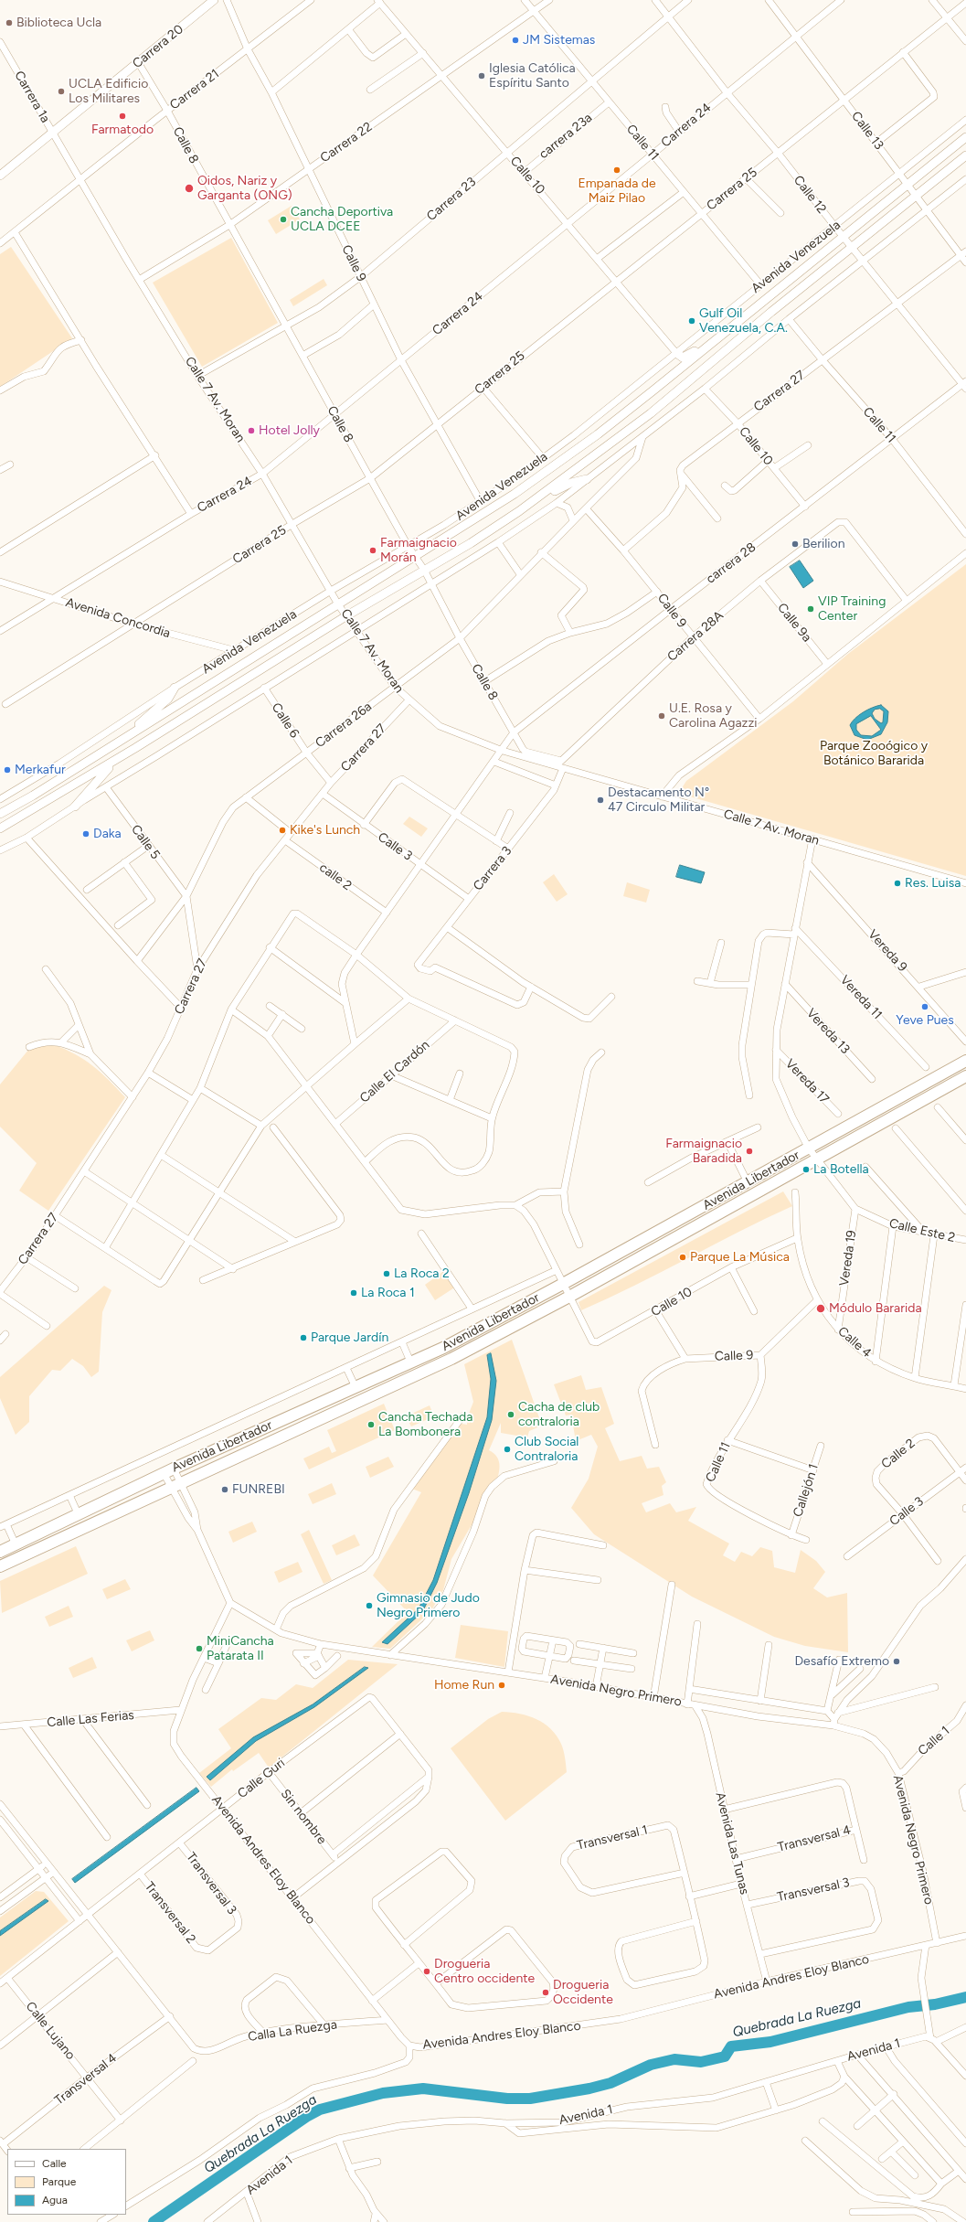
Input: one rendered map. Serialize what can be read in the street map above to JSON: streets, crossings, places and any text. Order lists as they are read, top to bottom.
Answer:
{
  "streets": {
    "main road": ["Avenida Libertador"],
    "street": [
      "Carrera 20",
      "Carrera 21",
      "Carrera 1a",
      "Carrera 24",
      "Calle 13",
      "carrera 23a",
      "Carrera 22",
      "Calle 11",
      "Calle 8",
      "Calle 10",
      "Carrera 25",
      "Calle 12",
      "Carrera 23",
      "Avenida Venezuela",
      "Calle 9",
      "Carrera 27",
      "Calle 7 Av. Moran",
      "carrera 28",
      "Avenida Concordia",
      "Calle 9a",
      "Carrera 28A",
      "Calle 6",
      "Carrera 26a",
      "Calle 5",
      "Calle 3",
      "Carrera 3",
      "calle 2",
      "Vereda 9",
      "Vereda 11",
      "Vereda 13",
      "Calle El Cardón",
      "Vereda 17",
      "Calle Este 2",
      "Vereda 19",
      "Calle 4",
      "Calle 2",
      "Callejón 1",
      "Avenida Negro Primero",
      "Calle Las Ferias",
      "Calle 1",
      "Calle Guri",
      "Sin nombre",
      "Transversal 1",
      "Transversal 4",
      "Avenida Las Tunas",
      "Avenida Andres Eloy Blanco",
      "Transversal 3",
      "Transversal 2",
      "Calle Lujano",
      "Calla La Ruezga",
      "Avenida 1"
    ]
  },
  "crossings": [
    ["Carrera 20", "Carrera 1a"],
    ["Carrera 20", "Calle 8"],
    ["Carrera 20", "Calle 7 Av. Moran"],
    ["Carrera 21", "Calle 8"],
    ["Carrera 21", "Calle 9"],
    ["Carrera 21", "Calle 7 Av. Moran"],
    ["Carrera 1a", "Calle 7 Av. Moran"],
    ["Carrera 24", "Calle 13"],
    ["Carrera 24", "Calle 11"],
    ["Carrera 24", "Calle 8"],
    ["Carrera 24", "Calle 10"],
    ["Carrera 24", "Calle 12"],
    ["Carrera 24", "Calle 9"],
    ["Carrera 24", "Calle 7 Av. Moran"],
    ["Carrera 24", "Avenida Concordia"],
    ["Calle 13", "Carrera 25"],
    ["Calle 13", "Avenida Venezuela"],
    ["Calle 13", "Carrera 27"],
    ["carrera 23a", "Calle 11"],
    ["carrera 23a", "Calle 10"],
    ["Carrera 22", "Calle 11"],
    ["Carrera 22", "Calle 8"],
    ["Carrera 22", "Calle 10"],
    ["Carrera 22", "Calle 9"],
    ["Carrera 22", "Calle 7 Av. Moran"],
    ["Calle 11", "Carrera 25"],
    ["Calle 11", "Carrera 23"],
    ["Calle 11", "Avenida Venezuela"],
    ["Calle 11", "Calle 9"],
    ["Calle 11", "Carrera 27"],
    ["Calle 11", "carrera 28"],
    ["Calle 11", "Callejón 1"],
    ["Calle 8", "Carrera 25"],
    ["Calle 8", "Carrera 23"],
    ["Calle 8", "Avenida Venezuela"],
    ["Calle 8", "Calle 7 Av. Moran"],
    ["Calle 8", "carrera 28"],
    ["Calle 8", "Carrera 28A"],
    ["Calle 8", "Carrera 26a"],
    ["Calle 8", "Carrera 3"],
    ["Calle 10", "Carrera 25"],
    ["Calle 10", "Carrera 23"],
    ["Calle 10", "Avenida Venezuela"],
    ["Calle 10", "Carrera 27"],
    ["Calle 10", "carrera 28"],
    ["Calle 10", "Avenida Libertador"],
    ["Calle 10", "Calle 4"],
    ["Carrera 25", "Calle 12"],
    ["Carrera 25", "Calle 9"],
    ["Carrera 25", "Calle 7 Av. Moran"],
    ["Carrera 25", "Avenida Concordia"],
    ["Calle 12", "Carrera 23"],
    ["Calle 12", "Avenida Venezuela"],
    ["Calle 12", "Carrera 27"],
    ["Calle 12", "carrera 28"],
    ["Carrera 23", "Calle 9"],
    ["Carrera 23", "Calle 7 Av. Moran"],
    ["Avenida Venezuela", "Calle 9"],
    ["Avenida Venezuela", "Calle 7 Av. Moran"],
    ["Avenida Venezuela", "Avenida Concordia"],
    ["Calle 9", "carrera 28"],
    ["Calle 9", "Carrera 28A"],
    ["Calle 9", "Carrera 26a"],
    ["Calle 9", "Calle 4"],
    ["Carrera 27", "Calle 7 Av. Moran"],
    ["Carrera 27", "Calle 6"],
    ["Carrera 27", "Calle 3"],
    ["Carrera 27", "calle 2"],
    ["Calle 7 Av. Moran", "carrera 28"],
    ["Calle 7 Av. Moran", "Carrera 28A"],
    ["Calle 7 Av. Moran", "Carrera 26a"],
    ["Calle 7 Av. Moran", "Carrera 3"],
    ["Calle 7 Av. Moran", "Calle Este 2"],
    ["carrera 28", "Calle 3"],
    ["carrera 28", "calle 2"],
    ["Calle 9a", "Carrera 28A"],
    ["Carrera 28A", "Carrera 3"],
    ["Calle 6", "Carrera 26a"],
    ["Carrera 26a", "Calle 5"],
    ["Calle 3", "Carrera 3"],
    ["Calle 3", "Calle 2"],
    ["Vereda 9", "Calle Este 2"],
    ["Vereda 11", "Calle Este 2"],
    ["Vereda 13", "Calle Este 2"],
    ["Vereda 17", "Calle Este 2"],
    ["Avenida Libertador", "Calle Este 2"],
    ["Calle Este 2", "Vereda 19"],
    ["Vereda 19", "Calle 4"],
    ["Avenida Negro Primero", "Calle 1"],
    ["Avenida Negro Primero", "Avenida Las Tunas"],
    ["Avenida Negro Primero", "Avenida Andres Eloy Blanco"],
    ["Calle Las Ferias", "Avenida Andres Eloy Blanco"],
    ["Calle Guri", "Sin nombre"],
    ["Calle Guri", "Avenida Andres Eloy Blanco"],
    ["Calle Guri", "Transversal 3"],
    ["Calle Guri", "Transversal 2"],
    ["Calle Guri", "Calle Lujano"],
    ["Transversal 4", "Avenida Las Tunas"],
    ["Transversal 4", "Calle Lujano"],
    ["Transversal 4", "Calla La Ruezga"],
    ["Avenida Las Tunas", "Avenida Andres Eloy Blanco"],
    ["Avenida Las Tunas", "Transversal 3"],
    ["Avenida Andres Eloy Blanco", "Calla La Ruezga"],
    ["Transversal 3", "Transversal 2"]
  ],
  "water": ["Quebrada La Ruezga"],
  "parks": ["Parque Zooógico y Botánico Bararida"],
  "places": [
    "Biblioteca Ucla",
    "JM Sistemas",
    "Iglesia Católica Espíritu Santo",
    "UCLA Edificio Los Militares",
    "Farmatodo",
    "Empanada de Maiz Pilao",
    "Oidos, Nariz y Garganta (ONG)",
    "Cancha Deportiva UCLA DCEE",
    "Gulf Oil Venezuela, C.A.",
    "Hotel Jolly",
    "Berilion",
    "Farmaignacio Morán",
    "VIP Training Center",
    "U.E. Rosa y Carolina Agazzi",
    "Merkafur",
    "Destacamento N° 47 Circulo Militar",
    "Kike's Lunch",
    "Daka",
    "Res. Luisa",
    "Yeve Pues",
    "Farmaignacio Baradida",
    "La Botella",
    "Parque La Música",
    "La Roca 2",
    "La Roca 1",
    "Módulo Bararida",
    "Parque Jardín",
    "Cacha de club contraloria",
    "Cancha Techada La Bombonera",
    "Club Social Contraloria",
    "FUNREBI",
    "Gimnasio de Judo Negro Primero",
    "MiniCancha Patarata II",
    "Desafío Extremo",
    "Home Run",
    "Drogueria Centro occidente",
    "Drogueria Occidente"
  ],
  "legend": ["Calle", "Parque", "Agua"]
}
